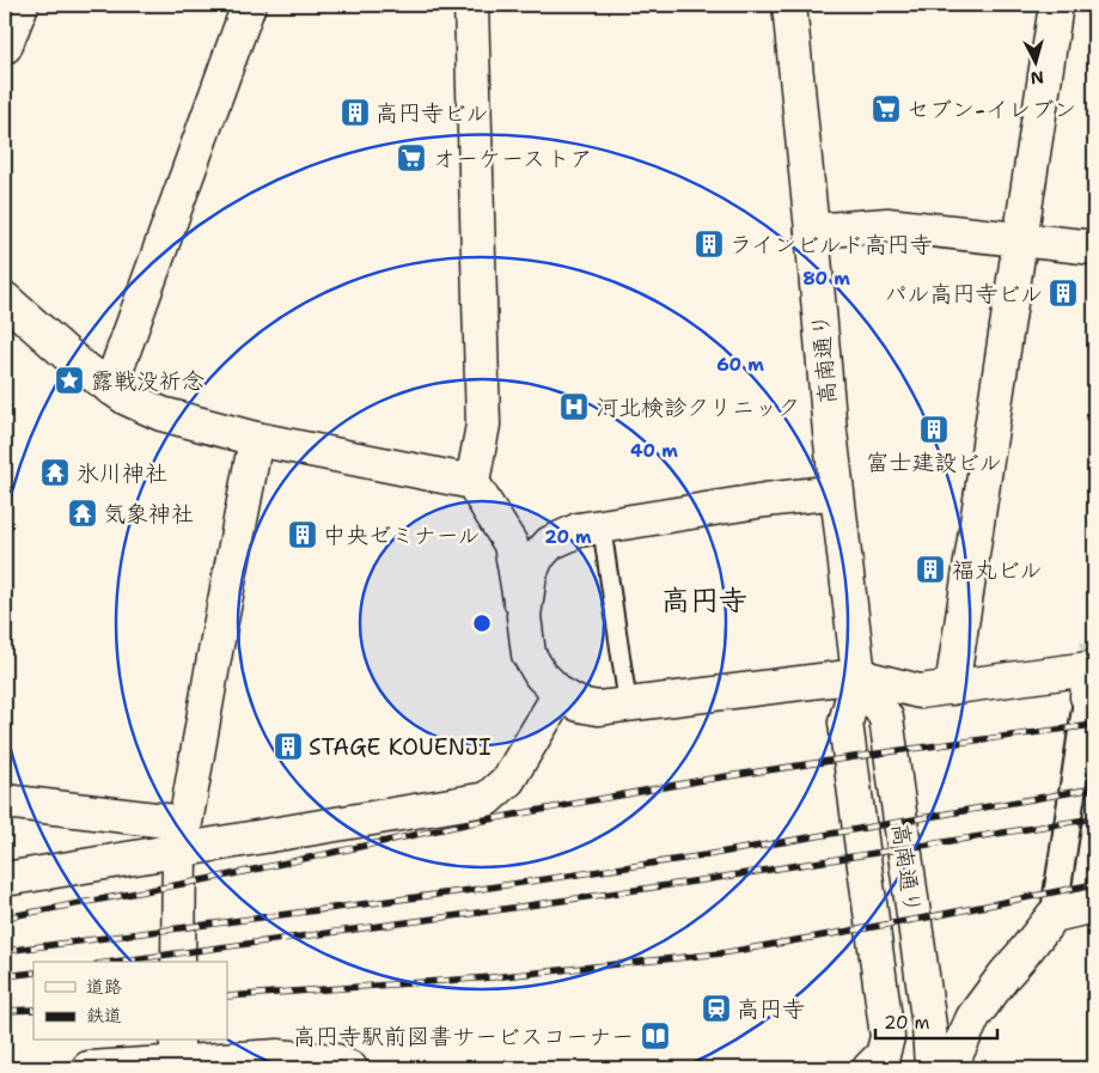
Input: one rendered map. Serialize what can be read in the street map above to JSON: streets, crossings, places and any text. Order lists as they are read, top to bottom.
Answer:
{
  "streets": {
    "street": ["高南通り"]
  },
  "districts": ["高円寺"],
  "places": {
    "supermarket": ["セブン-イレブン", "オーケーストア"],
    "building": [
      "高円寺ビル",
      "ラインビルド高円寺",
      "パル高円寺ビル",
      "富士建設ビル",
      "中央ゼミナール",
      "福丸ビル",
      "STAGE KOUENJI"
    ],
    "place": ["露戦没祈念"],
    "hospital": ["河北検診クリニック"],
    "temple": ["氷川神社", "気象神社"],
    "station": ["高円寺"],
    "library": ["高円寺駅前図書サービスコーナー"]
  },
  "legend": ["道路", "鉄道"],
  "scale_bar": "20 m",
  "north": "bottom",
  "rings": [
    "80 m",
    "60 m",
    "40 m",
    "20 m"
  ]
}
